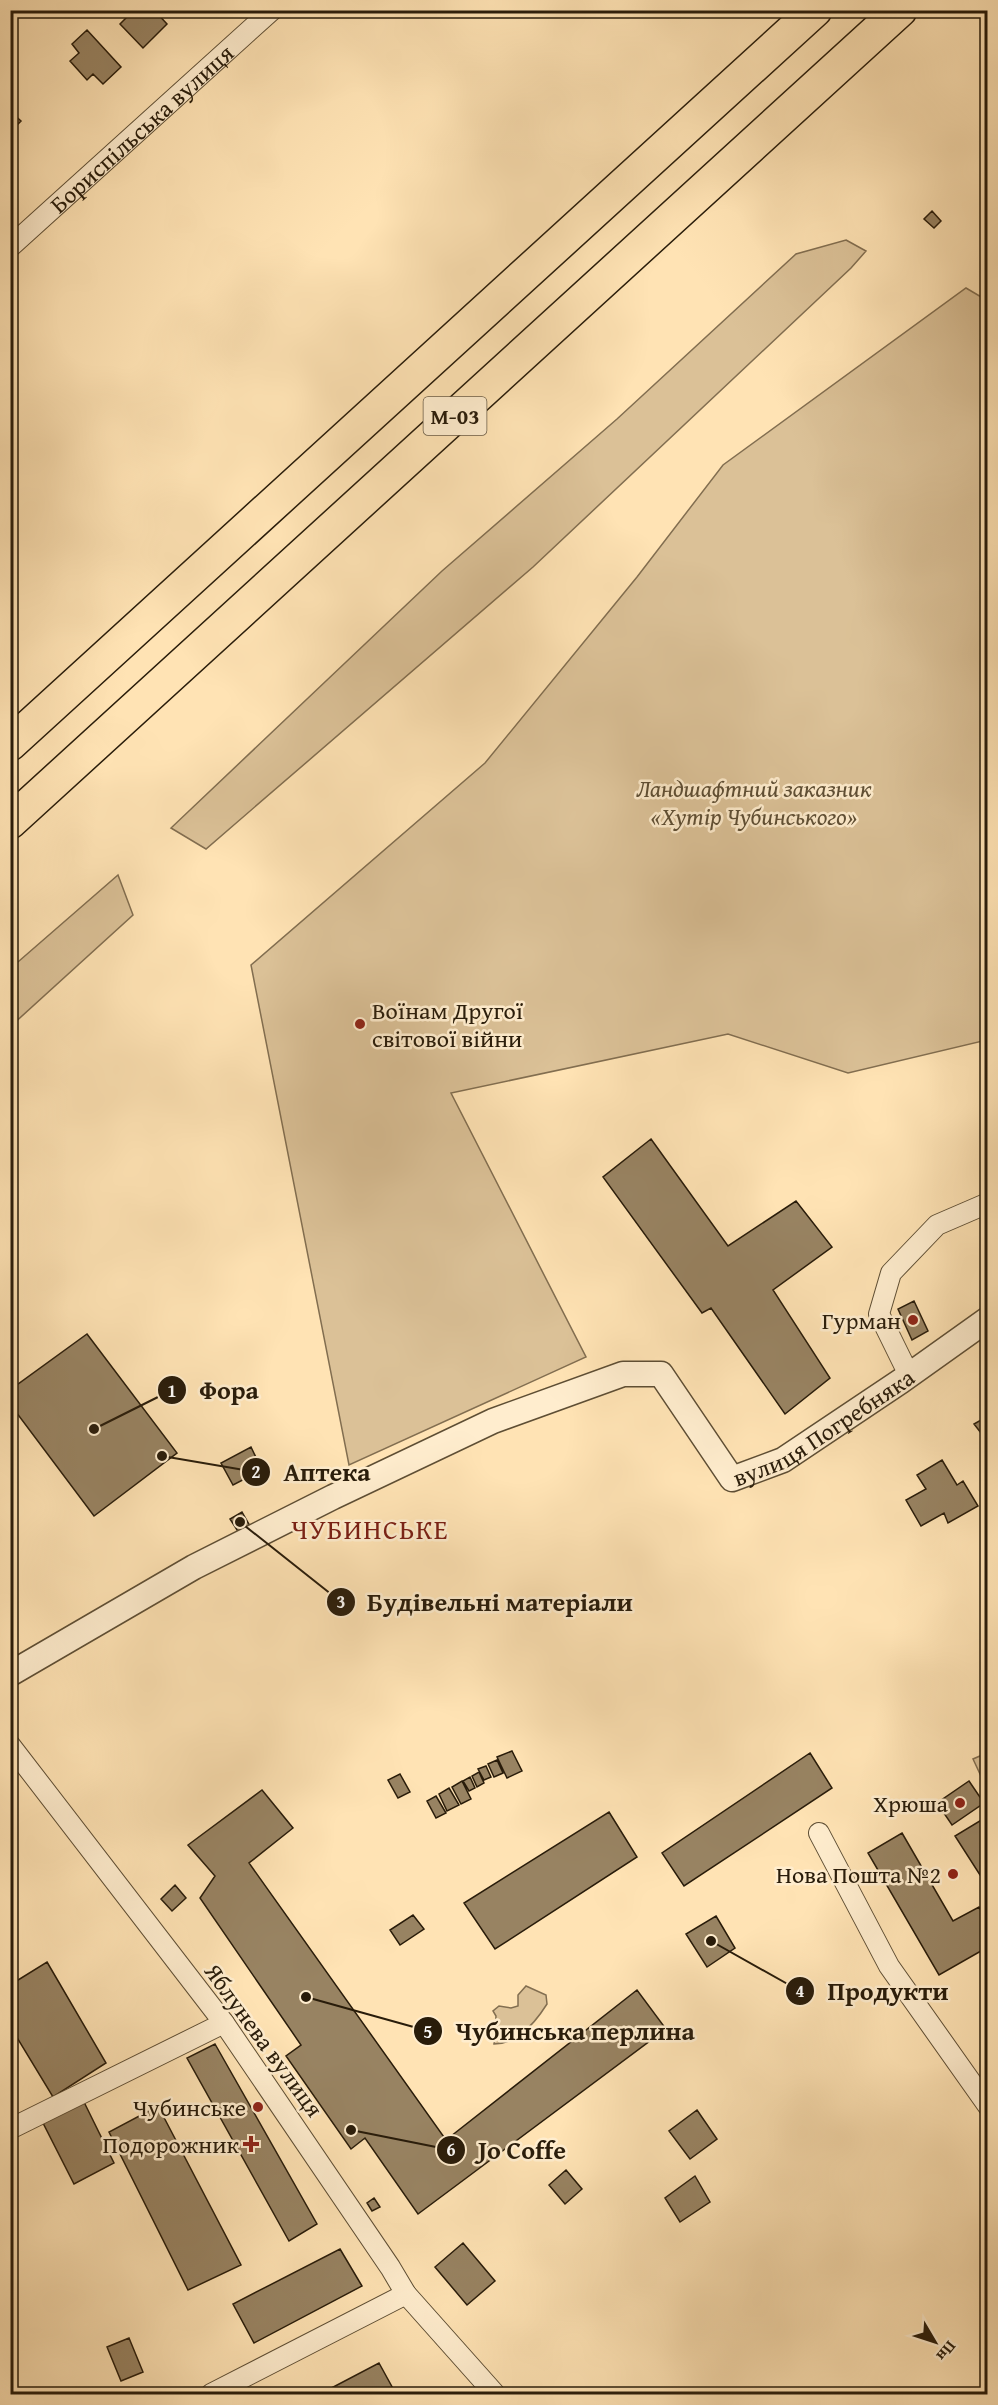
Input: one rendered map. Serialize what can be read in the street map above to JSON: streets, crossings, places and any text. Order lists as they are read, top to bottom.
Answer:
{
  "streets": {
    "highway": ["М-03"],
    "street": ["Бориспільська вулиця", "вулиця Погребняка", "Яблунева вулиця"]
  },
  "districts": ["ЧУБИНСЬКЕ"],
  "parks": ["Ландшафтний заказник «Хутір Чубинського»"],
  "places": {
    "other": [
      "Воїнам Другої світової війни",
      "Гурман",
      "Фора",
      "Аптека",
      "Будівельні матеріали",
      "Хрюша",
      "Нова Пошта №2",
      "Продукти",
      "Чубинська перлина",
      "Чубинське",
      "Jo Coffe"
    ],
    "health": ["Подорожник"]
  },
  "north": "bottom right"
}
